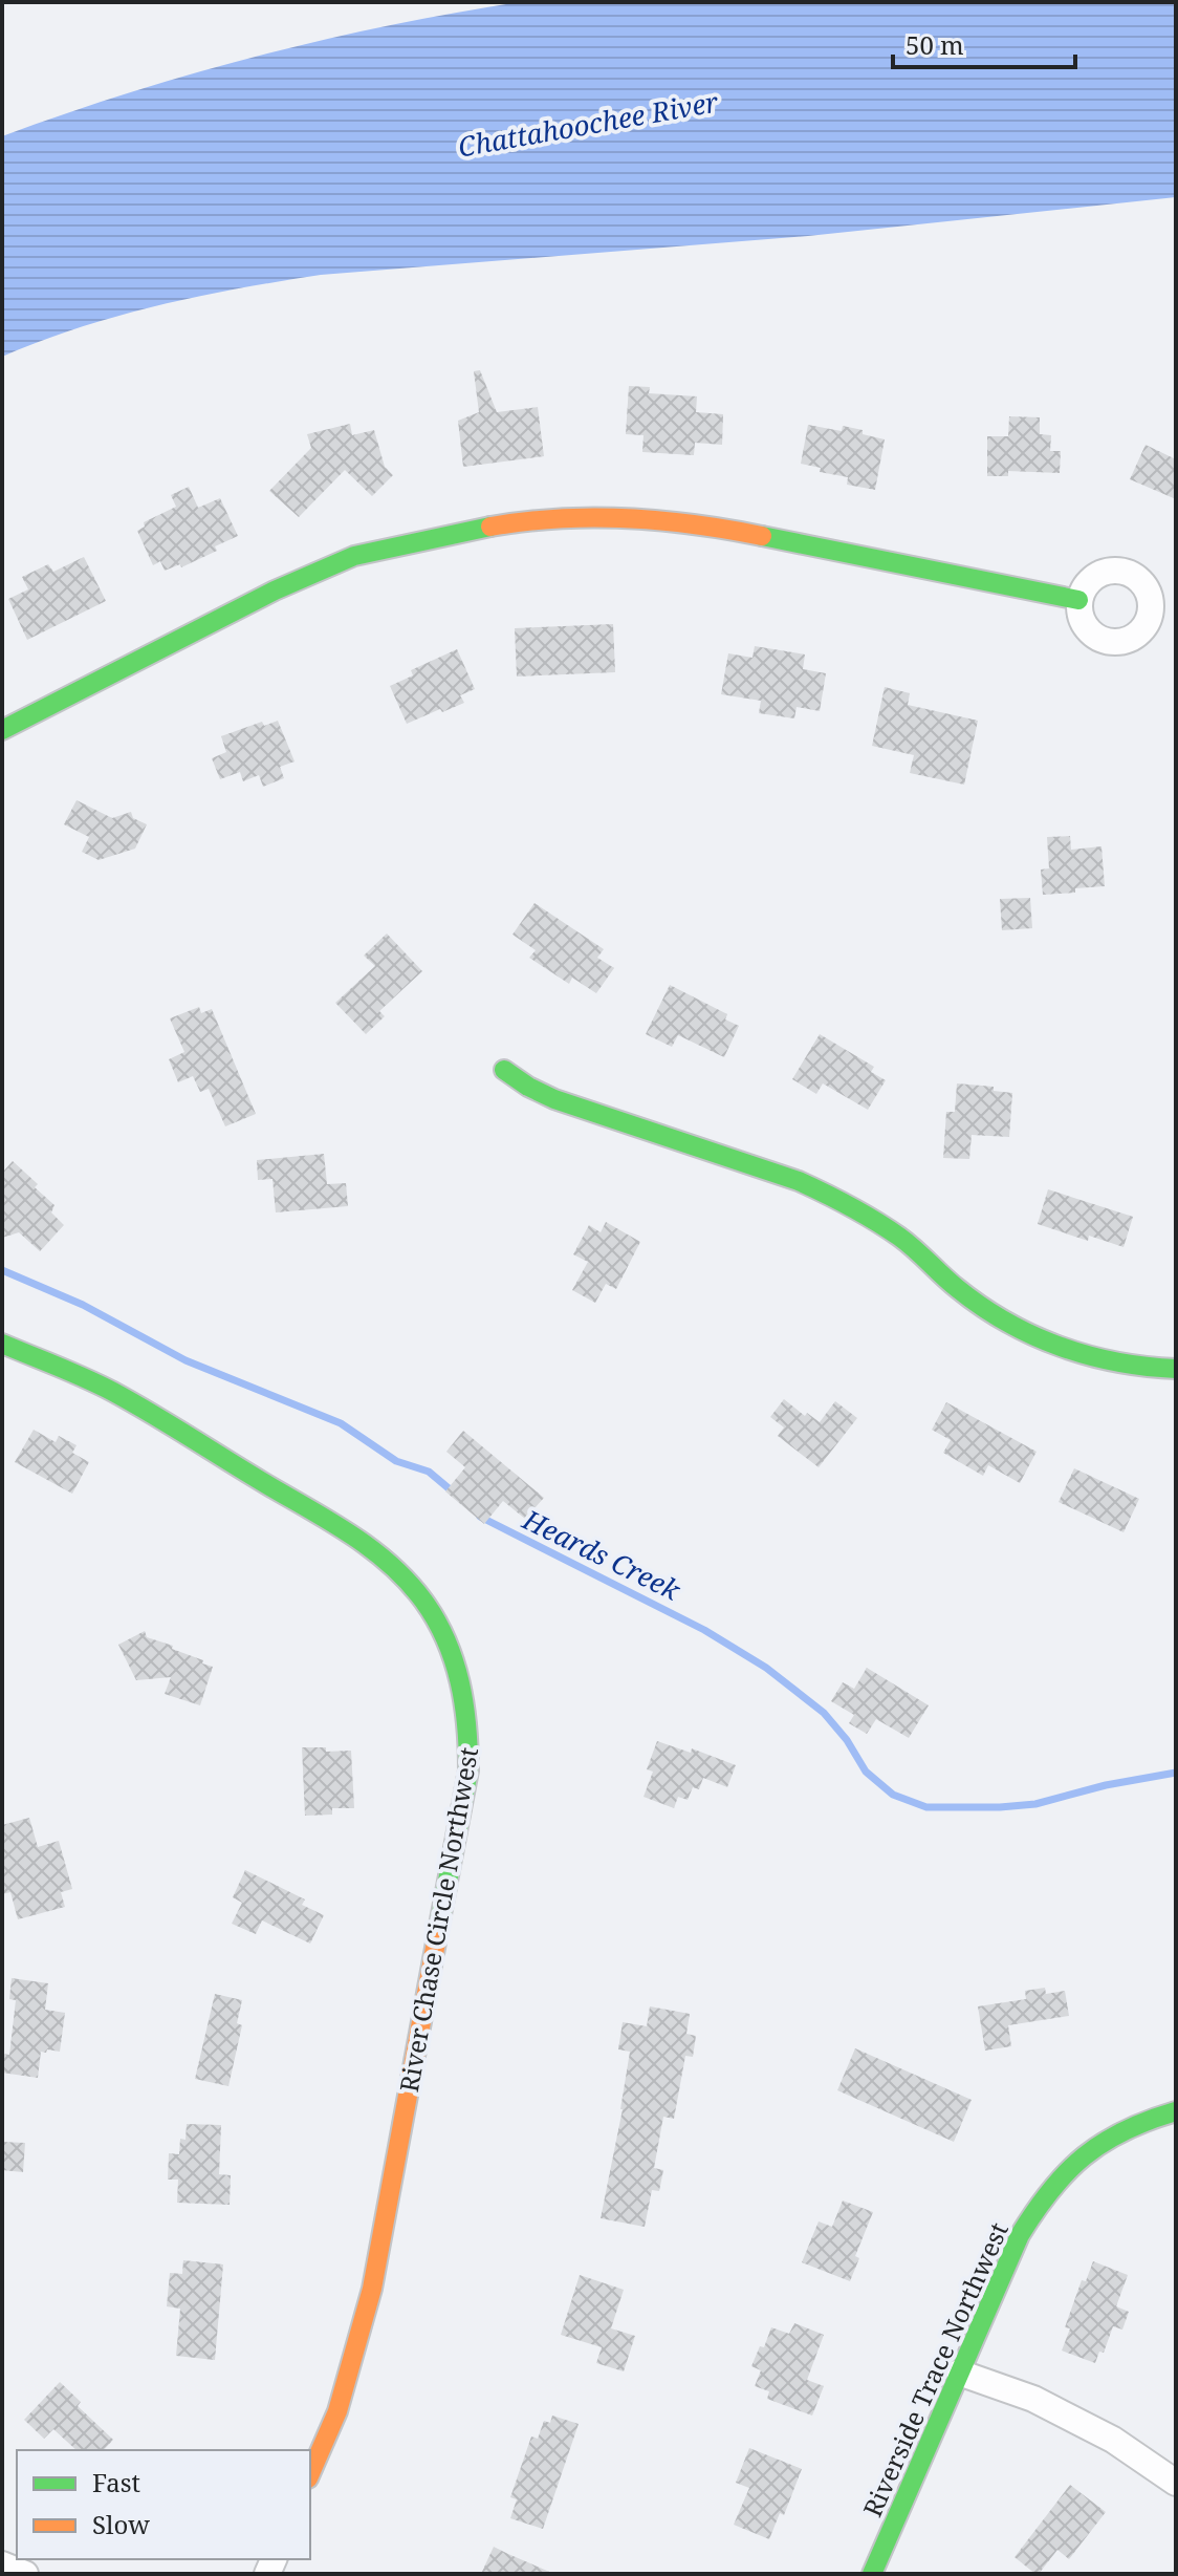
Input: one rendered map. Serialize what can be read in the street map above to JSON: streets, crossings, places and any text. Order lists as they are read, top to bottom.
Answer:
{
  "streets": {
    "street": ["River Chase Circle Northwest", "Riverside Trace Northwest"]
  },
  "water": ["Chattahoochee River", "Heards Creek"],
  "legend": ["Fast", "Slow"],
  "scale_bar": "50 m"
}
